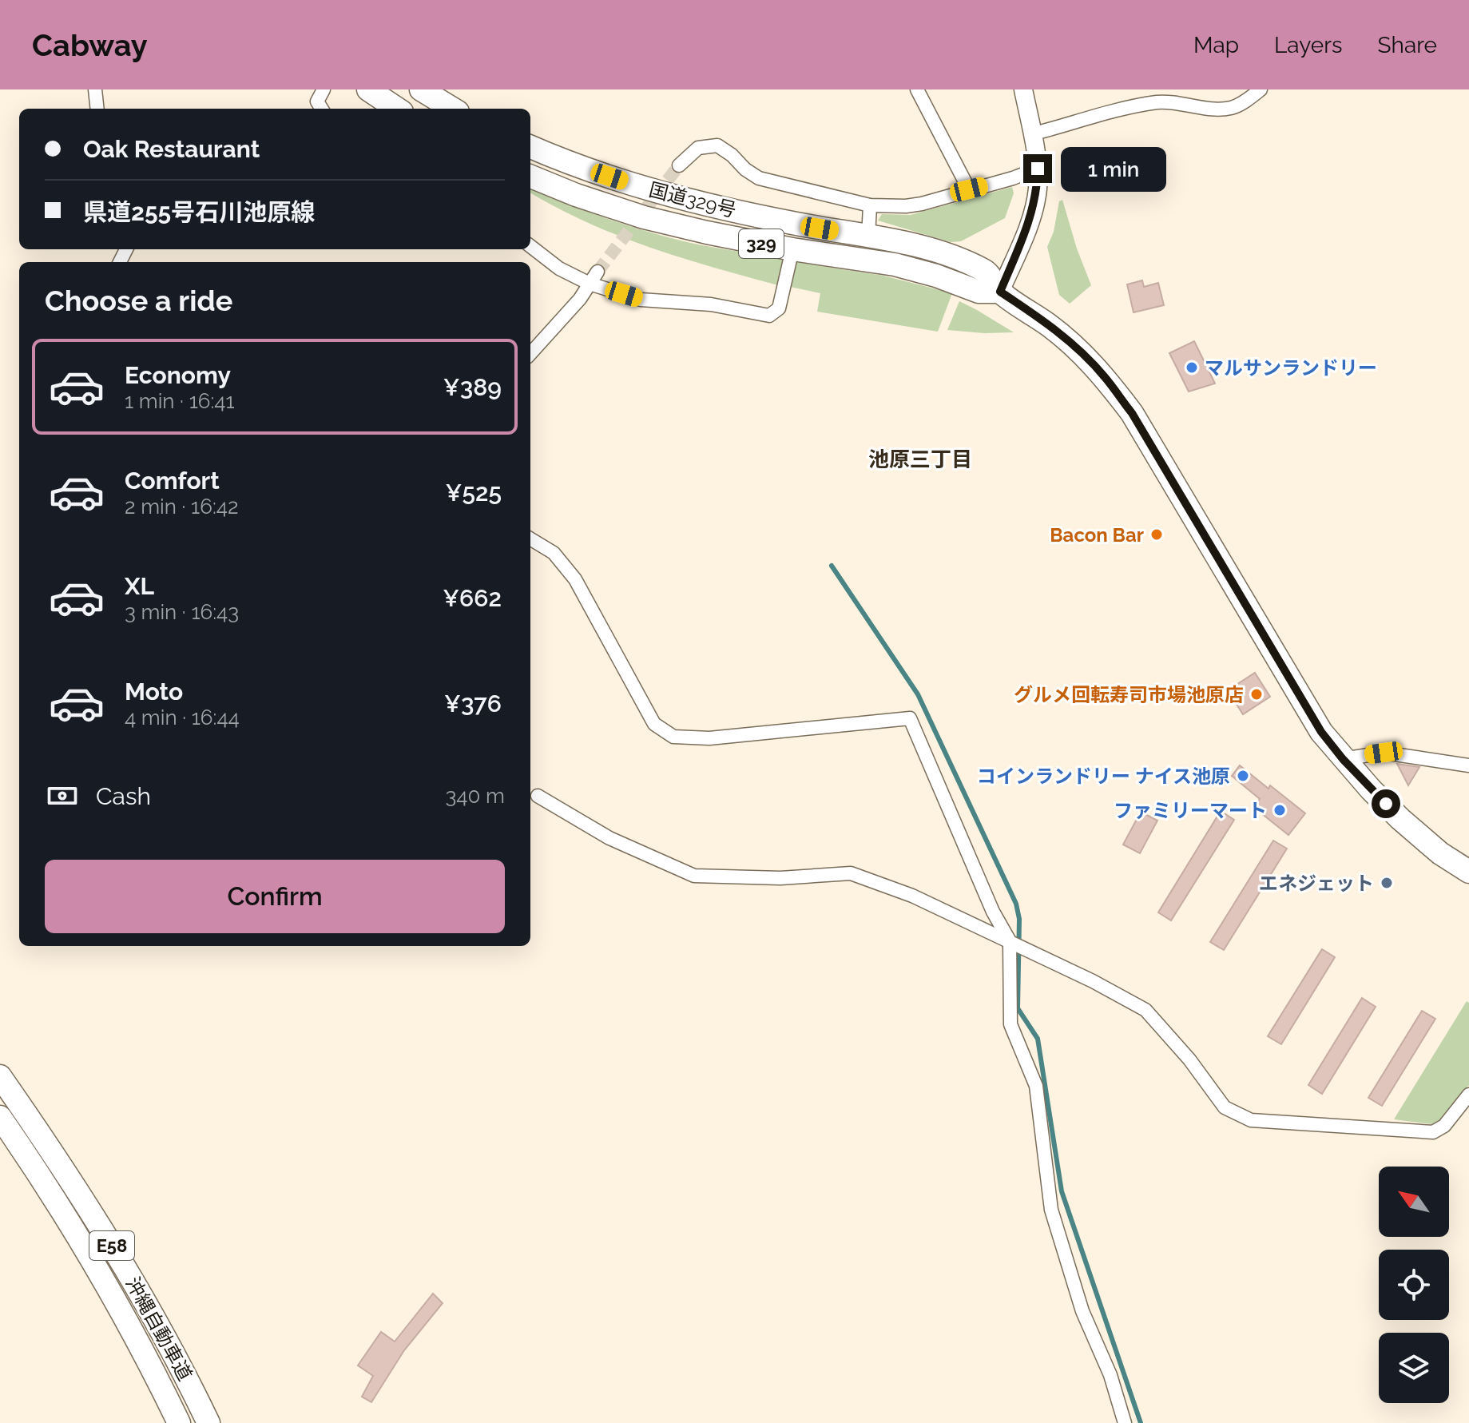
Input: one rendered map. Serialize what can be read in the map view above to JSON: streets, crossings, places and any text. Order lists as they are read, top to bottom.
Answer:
{
  "streets": {
    "highway": [
      "国道329号",
      "329",
      "E58",
      "沖縄自動車道"
    ]
  },
  "districts": ["池原三丁目"],
  "places": [
    "マルサンランドリー",
    "Bacon Bar",
    "グルメ回転寿司市場池原店",
    "コインランドリー ナイス池原",
    "ファミリーマート",
    "エネジェット"
  ],
  "north": "top left",
  "page": {
    "header": "Cabway",
    "nav": ["Map", "Layers", "Share"],
    "banner": ["Oak Restaurant", "県道255号石川池原線"],
    "bubble": "1 min",
    "heading": "Choose a ride",
    "list": [
      {
        "name": "Economy",
        "note": "1 min · 16:41",
        "value": "¥389"
      },
      {
        "name": "Comfort",
        "note": "2 min · 16:42",
        "value": "¥525"
      },
      {
        "name": "XL",
        "note": "3 min · 16:43",
        "value": "¥662"
      },
      {
        "name": "Moto",
        "note": "4 min · 16:44",
        "value": "¥376"
      }
    ],
    "pay": ["Cash", "340 m"],
    "buttons": "Confirm"
  }
}
